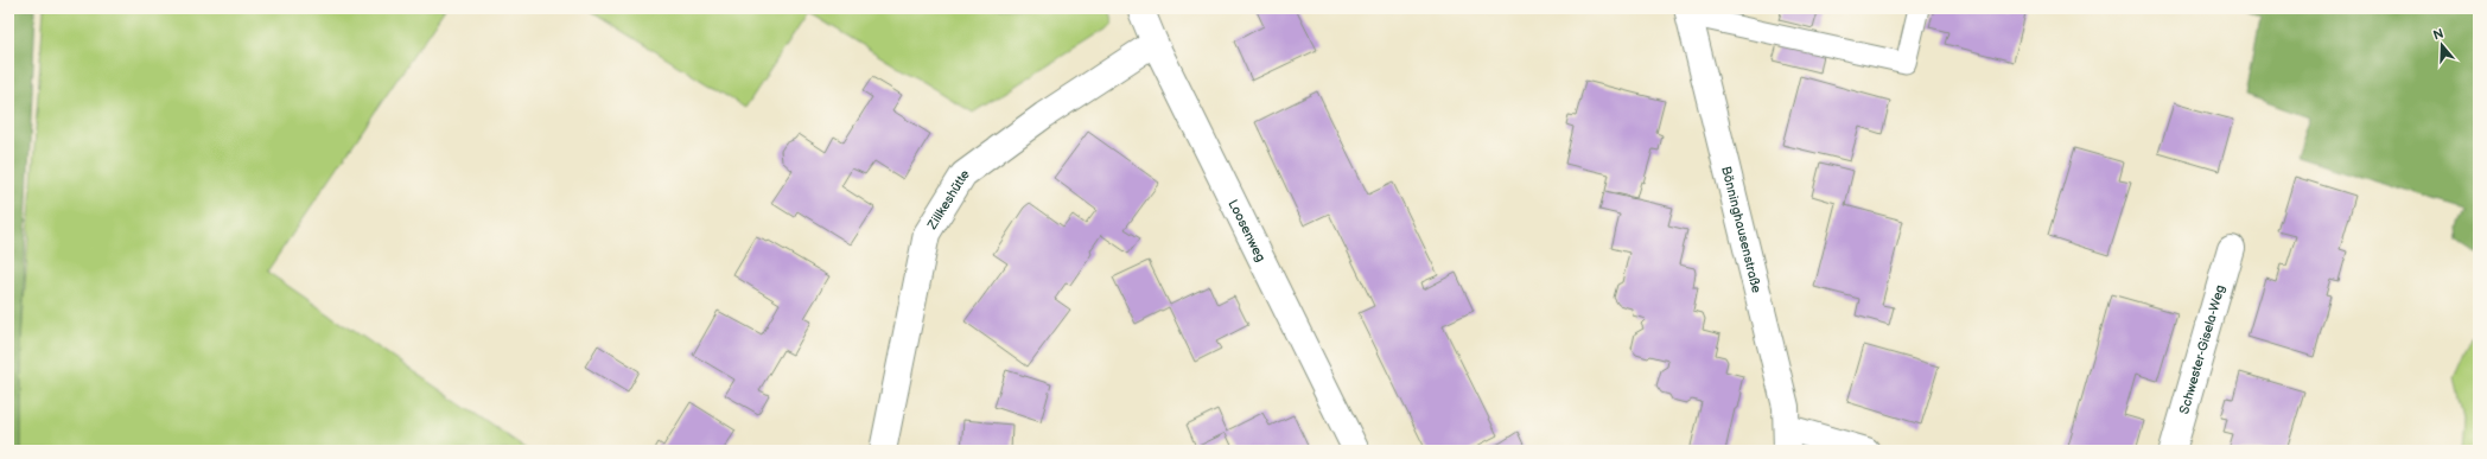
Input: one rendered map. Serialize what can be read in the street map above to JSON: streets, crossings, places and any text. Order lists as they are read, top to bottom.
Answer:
{
  "streets": {
    "street": [
      "Zillkeshütte",
      "Bönninghausenstraße",
      "Loosenweg",
      "Schwester-Gisela-Weg"
    ]
  },
  "crossings": [
    ["Zillkeshütte", "Loosenweg"]
  ],
  "north": "top"
}
